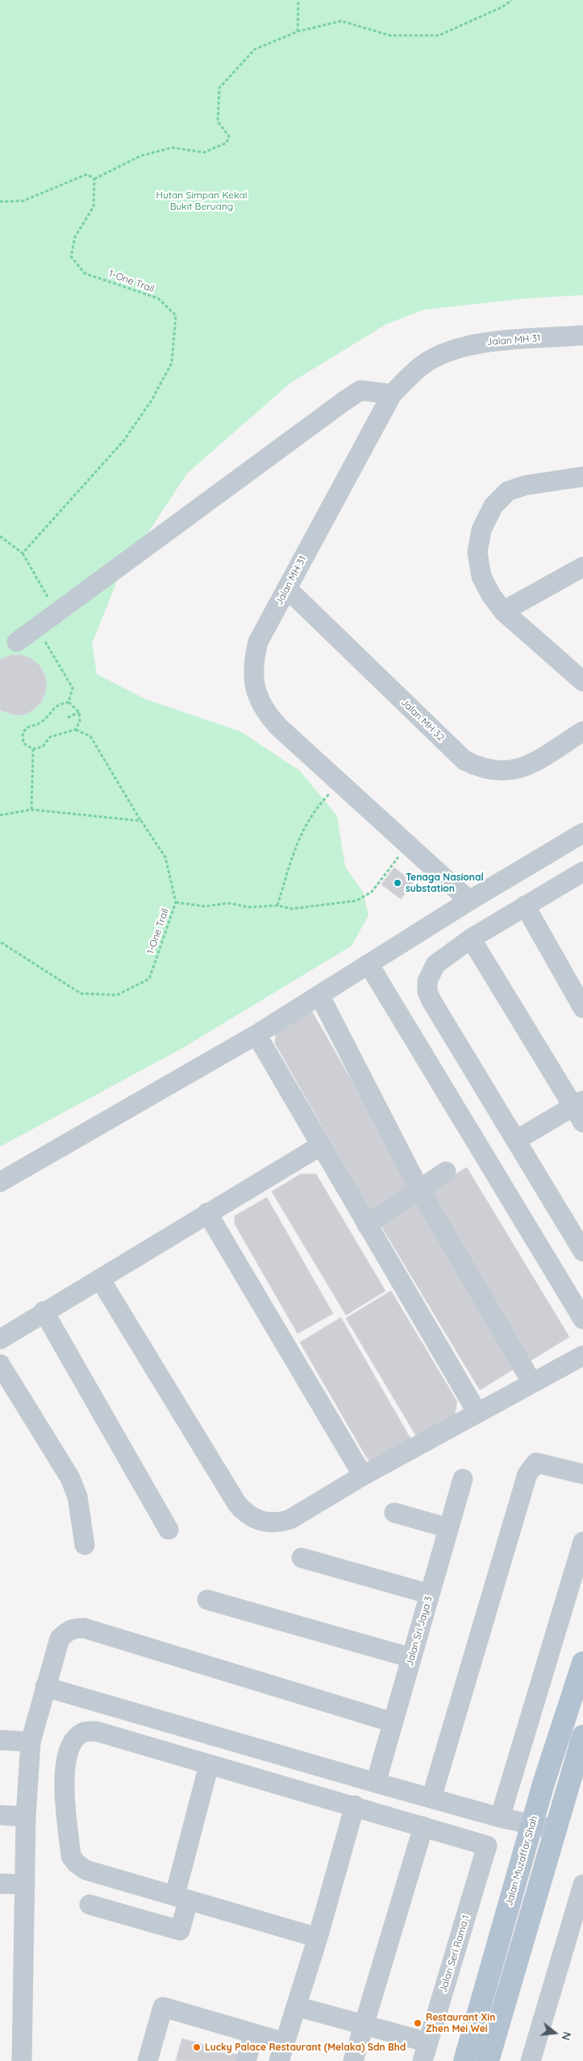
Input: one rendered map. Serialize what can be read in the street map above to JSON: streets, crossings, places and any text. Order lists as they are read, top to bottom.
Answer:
{
  "streets": {
    "main road": ["Jalan Muzaffar Shah"],
    "street": [
      "Jalan MH 31",
      "Jalan MH 32",
      "Jalan Sri Jaya 3",
      "Jalan Seri Rama 1"
    ],
    "path": ["1-One Trail"]
  },
  "crossings": [
    ["Jalan MH 31", "Jalan MH 32"]
  ],
  "parks": ["Hutan Simpan Kekal Bukit Beruang"],
  "places": ["Tenaga Nasional substation", "Restaurant Xin Zhen Mei Wei", "Lucky Palace Restaurant (Melaka) Sdn Bhd"],
  "north": "right"
}
